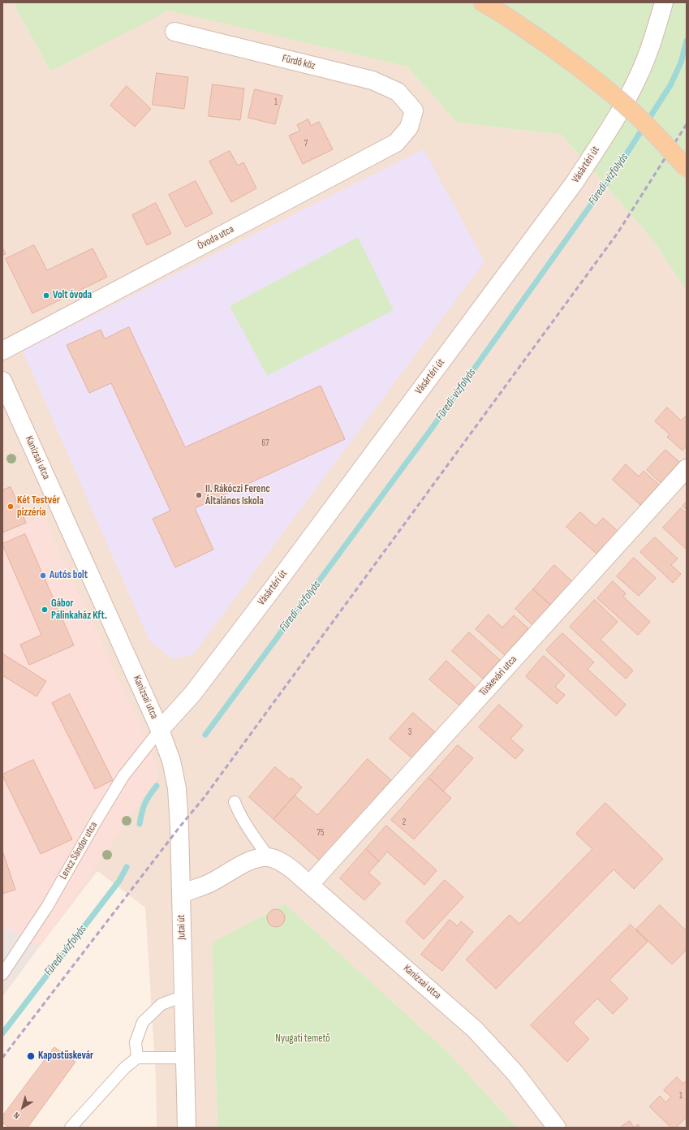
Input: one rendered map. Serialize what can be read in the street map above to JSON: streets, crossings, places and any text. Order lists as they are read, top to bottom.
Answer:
{
  "streets": {
    "street": [
      "Fürdő köz",
      "Vásártéri út",
      "Óvoda utca",
      "Kanizsai utca",
      "Tüskevári utca",
      "Jutai út"
    ],
    "lane": ["Lencz Sándor utca"]
  },
  "crossings": [
    ["Fürdő köz", "Óvoda utca"],
    ["Vásártéri út", "Kanizsai utca"],
    ["Vásártéri út", "Lencz Sándor utca"],
    ["Vásártéri út", "Jutai út"],
    ["Kanizsai utca", "Tüskevári utca"],
    ["Kanizsai utca", "Lencz Sándor utca"],
    ["Kanizsai utca", "Jutai út"],
    ["Lencz Sándor utca", "Jutai út"]
  ],
  "water": ["Füredi-vízfolyás"],
  "parks": ["Nyugati temető"],
  "places": [
    "Volt óvoda",
    "II. Rákóczi Ferenc Általános Iskola",
    "Két Testvér pizzéria",
    "Autós bolt",
    "Gábor Pálinkaház Kft.",
    "Kapostüskevár"
  ],
  "house_numbers": [
    "1",
    "7",
    "67",
    "3",
    "2",
    "75",
    "1"
  ],
  "north": "bottom left"
}
